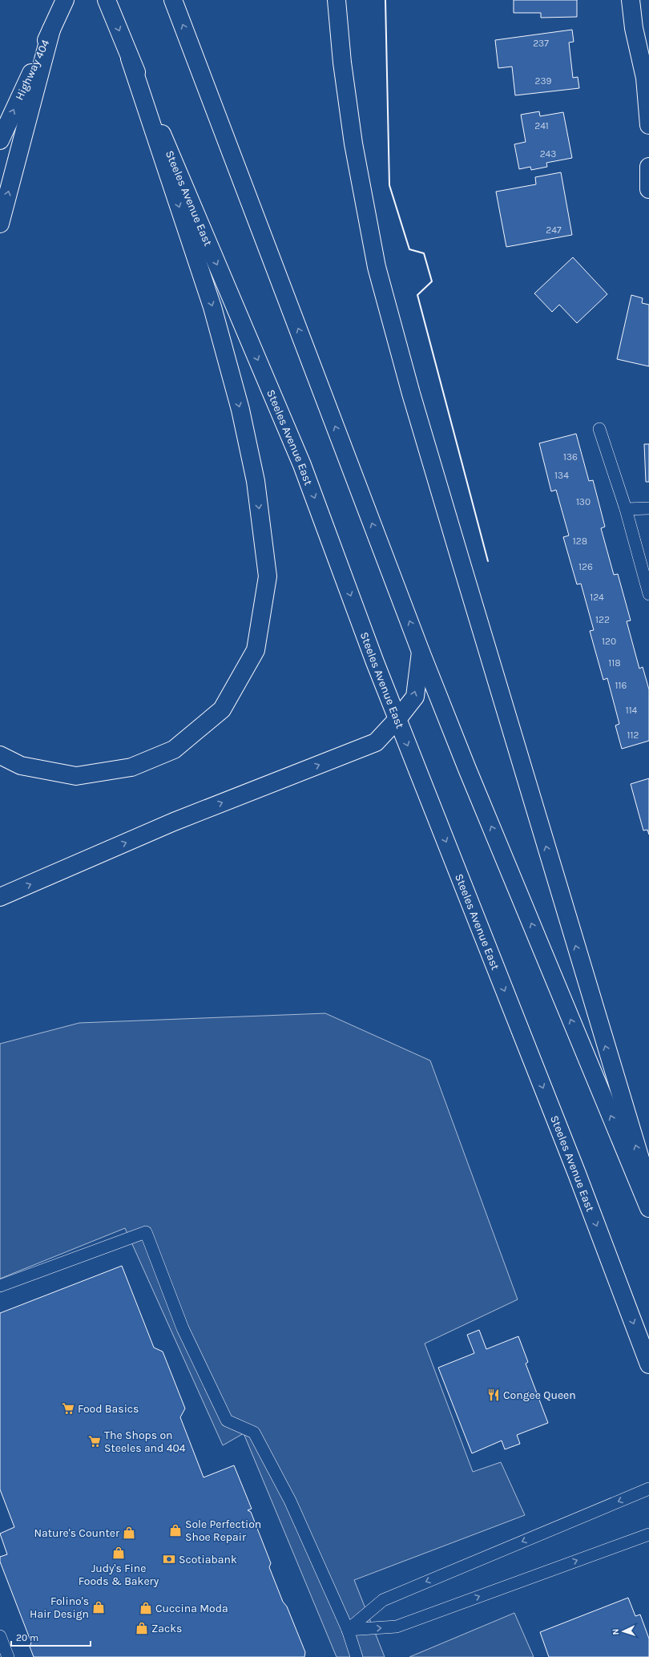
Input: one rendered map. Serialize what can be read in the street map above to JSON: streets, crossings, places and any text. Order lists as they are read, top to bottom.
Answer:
{
  "streets": {
    "main road": ["Highway 404", "Steeles Avenue East"]
  },
  "places": {
    "restaurant": ["Congee Queen"],
    "supermarket": ["Food Basics", "The Shops on Steeles and 404"],
    "shop": [
      "Sole Perfection Shoe Repair",
      "Nature's Counter",
      "Judy's Fine Foods & Bakery",
      "Folino's Hair Design",
      "Cuccina Moda",
      "Zacks"
    ],
    "bank": ["Scotiabank"]
  },
  "house_numbers": [
    "237",
    "239",
    "241",
    "243",
    "247",
    "136",
    "134",
    "130",
    "128",
    "126",
    "124",
    "122",
    "120",
    "118",
    "116",
    "114",
    "112"
  ],
  "scale_bar": "20 m",
  "north": "left"
}
